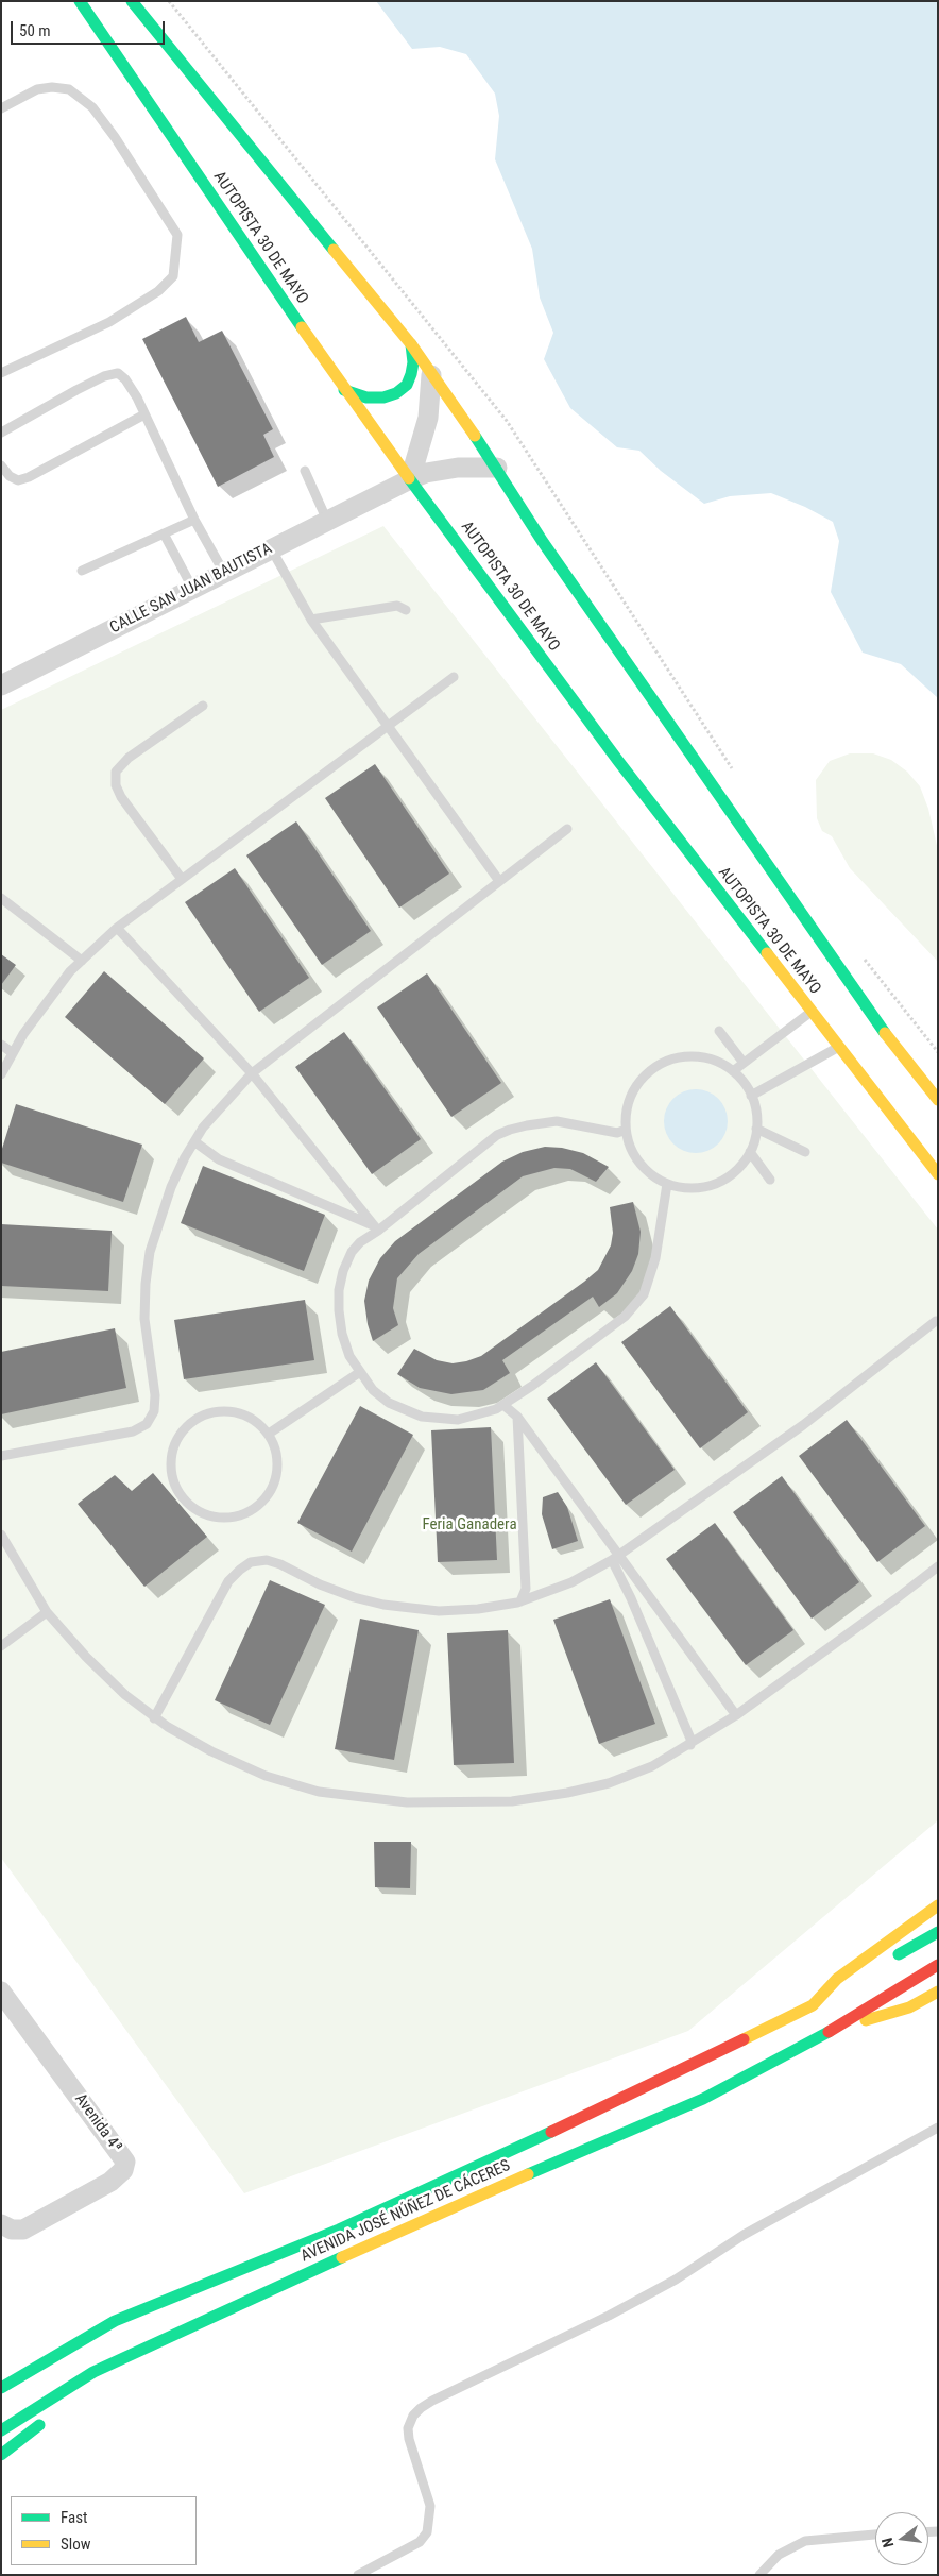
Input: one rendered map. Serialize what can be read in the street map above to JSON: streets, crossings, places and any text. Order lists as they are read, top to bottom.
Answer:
{
  "streets": {
    "main road": ["AUTOPISTA 30 DE MAYO", "AVENIDA JOSÉ NÚÑEZ DE CÁCERES"],
    "street": ["CALLE SAN JUAN BAUTISTA", "Avenida 4ª"]
  },
  "crossings": [
    ["AUTOPISTA 30 DE MAYO", "CALLE SAN JUAN BAUTISTA"]
  ],
  "parks": ["Feria Ganadera"],
  "legend": ["Fast", "Slow"],
  "scale_bar": "50 m",
  "north": "left"
}
